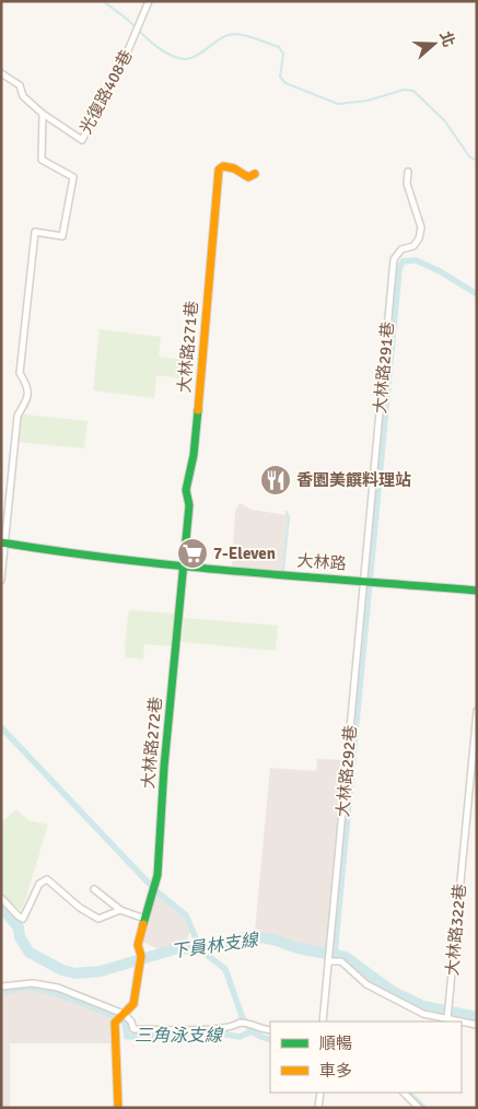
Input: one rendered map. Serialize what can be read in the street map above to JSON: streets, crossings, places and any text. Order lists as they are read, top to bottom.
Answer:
{
  "streets": {
    "street": [
      "光復路408巷",
      "大林路271巷",
      "大林路291巷",
      "大林路",
      "大林路272巷",
      "大林路292巷",
      "大林路322巷"
    ]
  },
  "crossings": [
    ["大林路271巷", "大林路"],
    ["大林路271巷", "大林路272巷"],
    ["大林路291巷", "大林路"],
    ["大林路291巷", "大林路292巷"],
    ["大林路", "大林路272巷"],
    ["大林路", "大林路292巷"]
  ],
  "water": ["下員林支線", "三角泳支線"],
  "places": {
    "restaurant": ["香園美饌料理站"],
    "supermarket": ["7-Eleven"]
  },
  "legend": ["順暢", "車多"],
  "north": "right"
}
